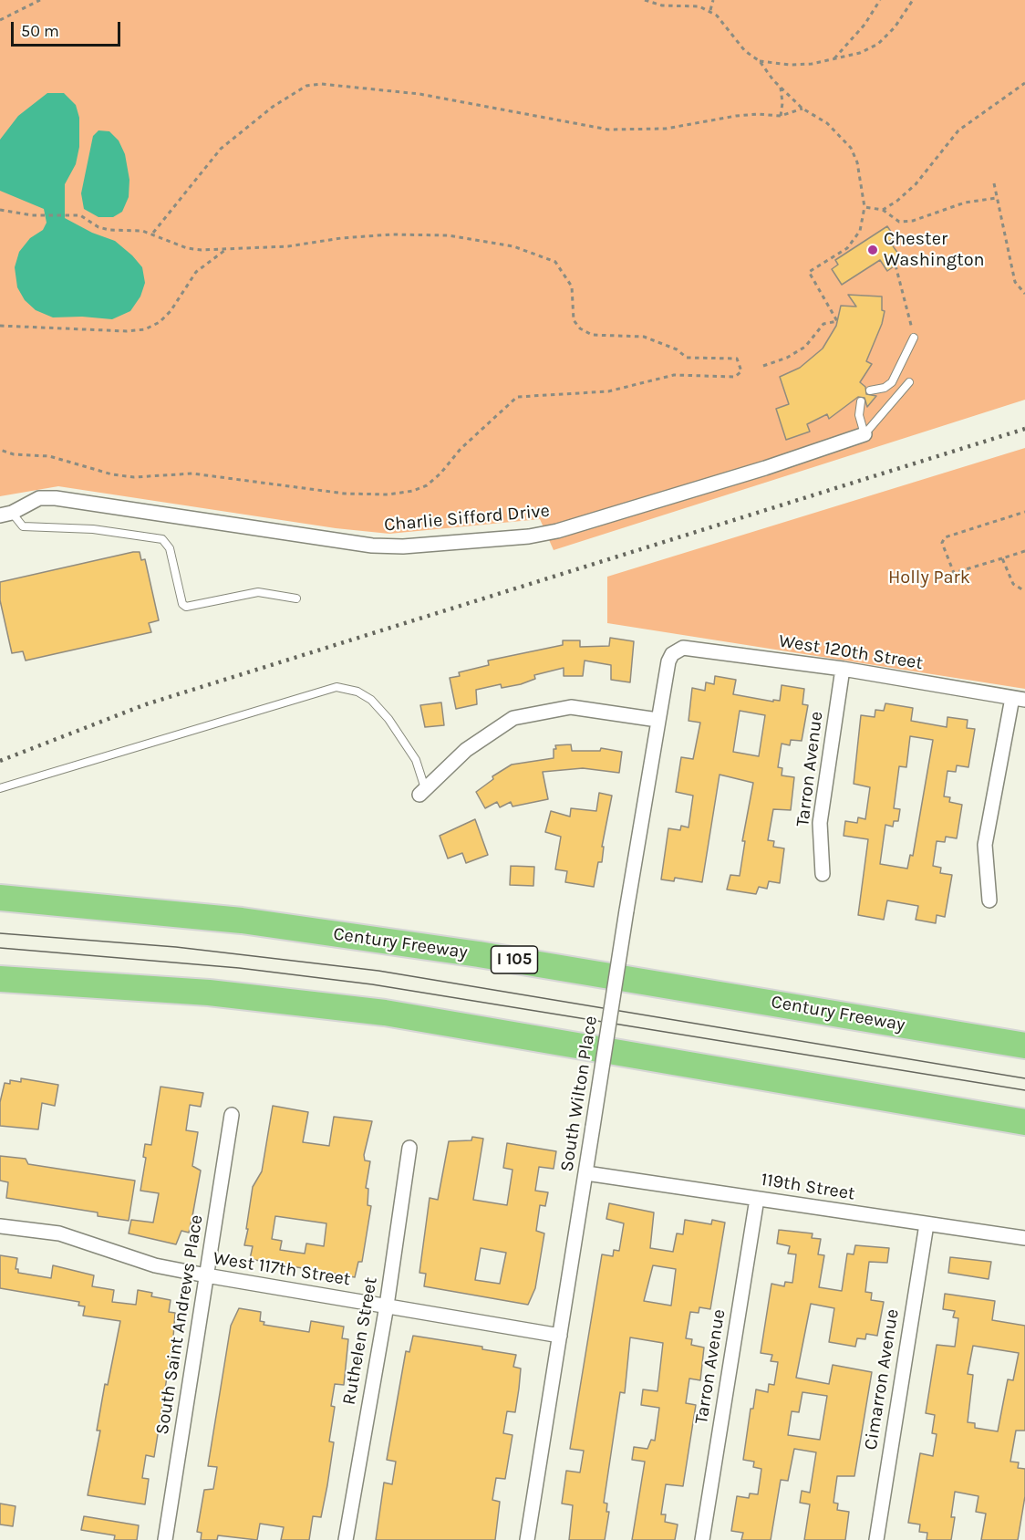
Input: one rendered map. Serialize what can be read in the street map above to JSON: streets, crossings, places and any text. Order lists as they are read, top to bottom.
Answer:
{
  "streets": {
    "highway": ["Century Freeway", "I 105"],
    "street": [
      "Charlie Sifford Drive",
      "West 120th Street",
      "Tarron Avenue",
      "South Wilton Place",
      "119th Street",
      "West 117th Street",
      "South Saint Andrews Place",
      "Ruthelen Street",
      "Cimarron Avenue"
    ]
  },
  "crossings": [
    ["West 120th Street", "Tarron Avenue"],
    ["West 120th Street", "South Wilton Place"],
    ["Tarron Avenue", "119th Street"],
    ["South Wilton Place", "119th Street"],
    ["South Wilton Place", "West 117th Street"],
    ["119th Street", "Cimarron Avenue"],
    ["West 117th Street", "South Saint Andrews Place"],
    ["West 117th Street", "Ruthelen Street"]
  ],
  "parks": ["Holly Park"],
  "places": ["Chester Washington"],
  "scale_bar": "50 m"
}
